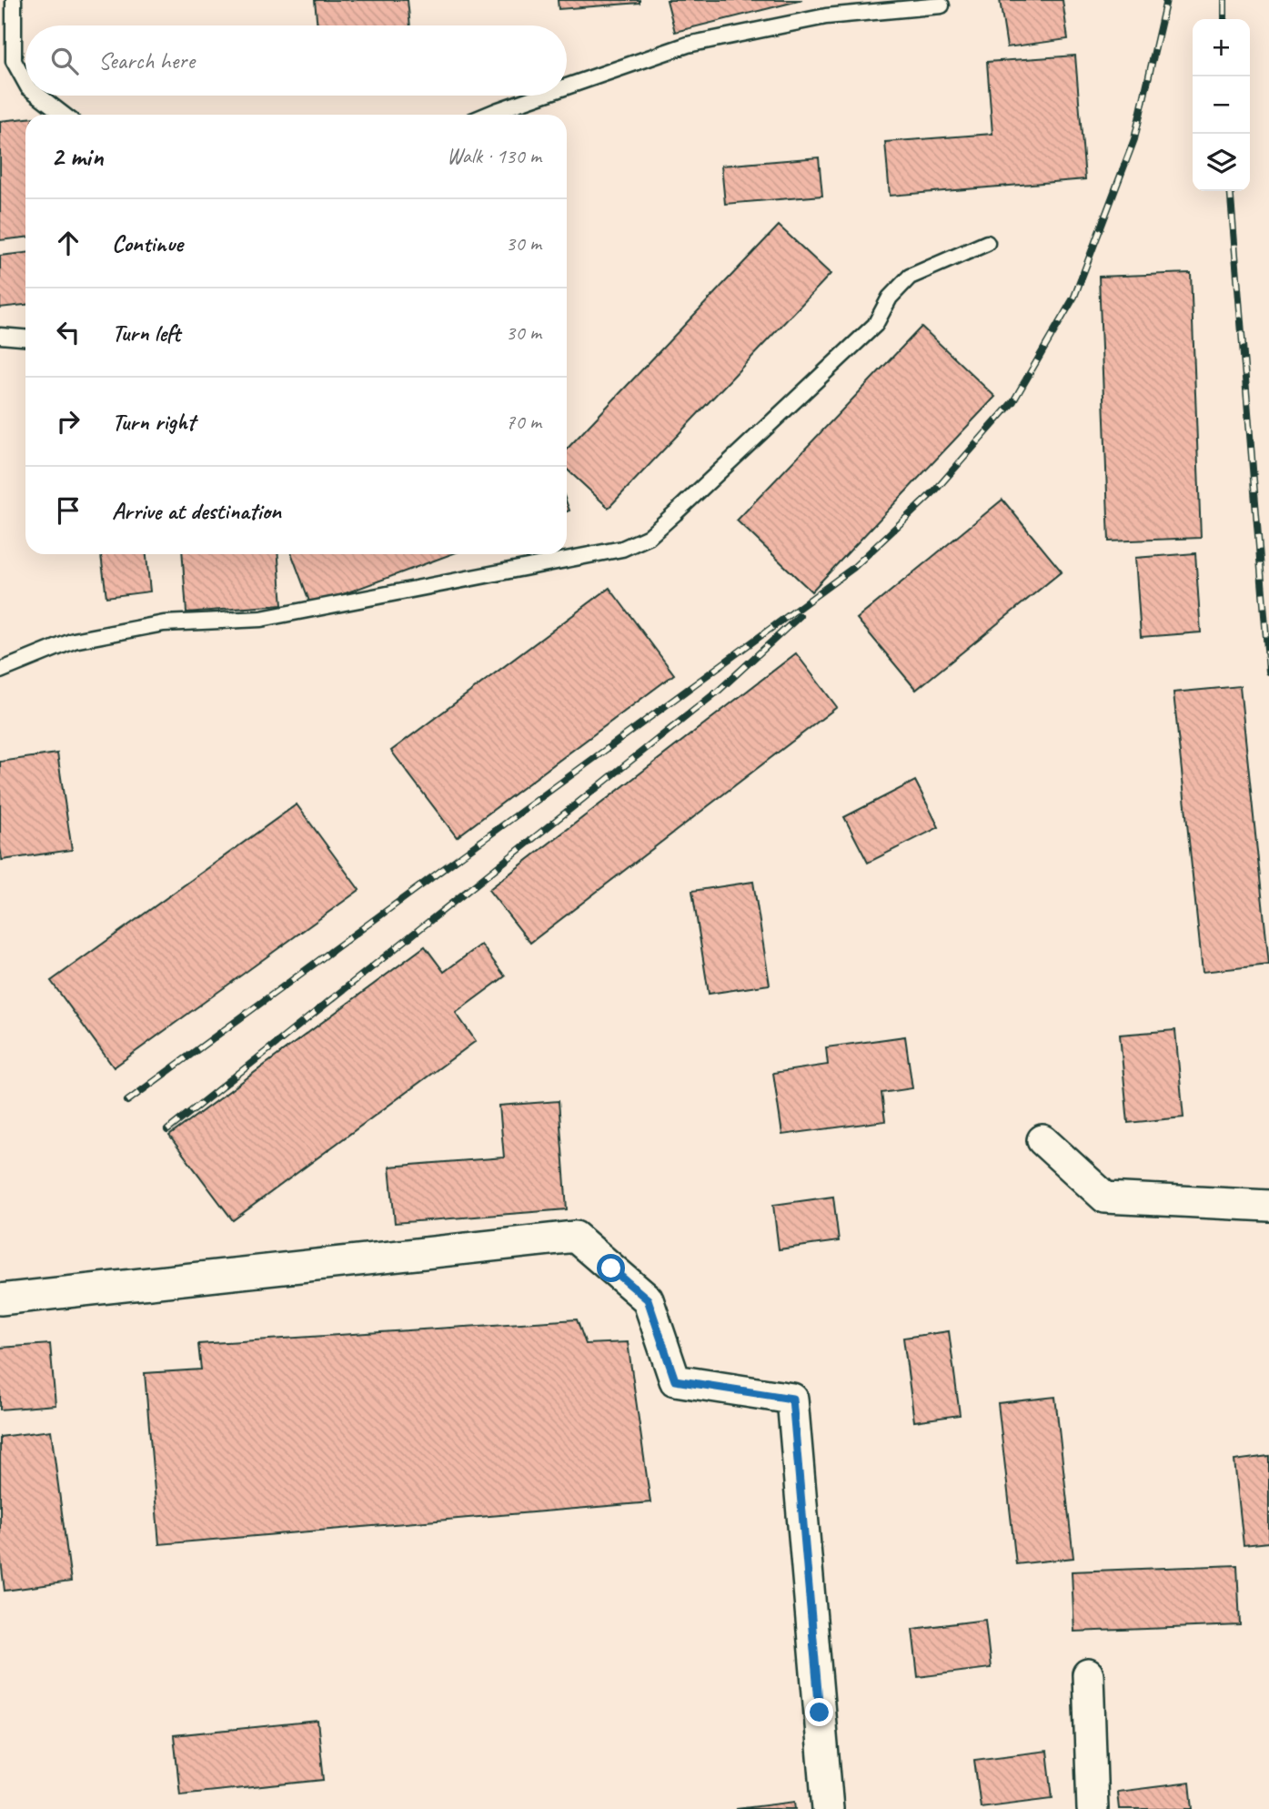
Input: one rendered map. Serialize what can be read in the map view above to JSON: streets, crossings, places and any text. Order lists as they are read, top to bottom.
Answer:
{
  "page": {
    "map_buttons": ["+", "−"],
    "search": "Search here",
    "heading": ["2 min", "Walk · 130 m"],
    "list": [
      ["Continue", "30 m"],
      ["Turn left", "30 m"],
      ["Turn right", "70 m"],
      "Arrive at destination"
    ]
  }
}
